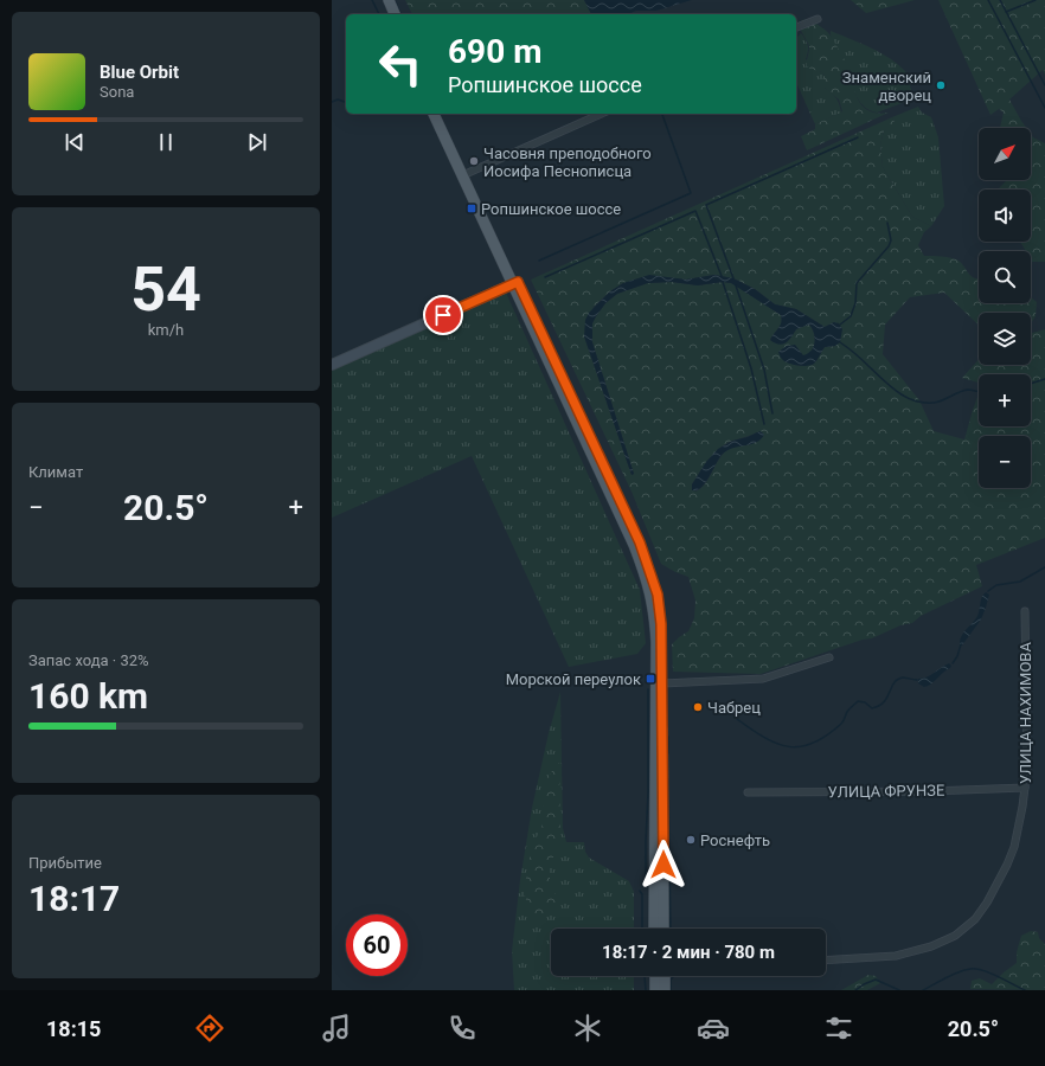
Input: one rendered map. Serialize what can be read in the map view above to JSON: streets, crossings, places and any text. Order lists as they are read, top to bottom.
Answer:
{
  "streets": {
    "street": ["УЛИЦА НАХИМОВА", "УЛИЦА ФРУНЗЕ"]
  },
  "crossings": [
    ["УЛИЦА НАХИМОВА", "УЛИЦА ФРУНЗЕ"]
  ],
  "places": {
    "other": [
      "Знаменский дворец",
      "Часовня преподобного Иосифа Песнописца",
      "Чабрец",
      "Роснефть"
    ],
    "transit": ["Ропшинское шоссе", "Морской переулок"]
  },
  "north": "top right",
  "page": {
    "turn": ["690 m", "Ропшинское шоссе"],
    "song": ["Blue Orbit", "Sona"],
    "map_buttons": ["+", "−"],
    "tile": [
      ["54", "km/h"],
      "Климат",
      ["Запас хода · 32%", "160 km"],
      ["Прибытие", "18:17"]
    ],
    "heat": ["−", "20.5°", "+"],
    "limit": "60",
    "trip": "18:17 · 2 мин · 780 m",
    "tabs": ["18:15", "20.5°"]
  }
}
